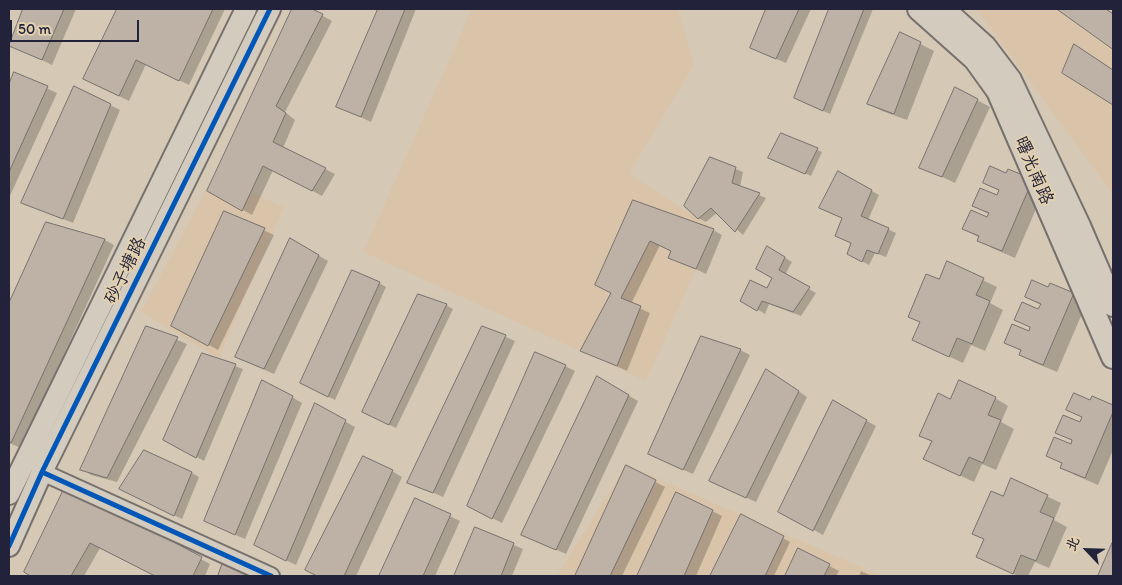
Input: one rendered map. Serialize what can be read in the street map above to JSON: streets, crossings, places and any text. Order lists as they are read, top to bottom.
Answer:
{
  "streets": {
    "main road": ["曙光南路"],
    "street": ["砂子塘路"]
  },
  "scale_bar": "50 m",
  "north": "top left"
}
